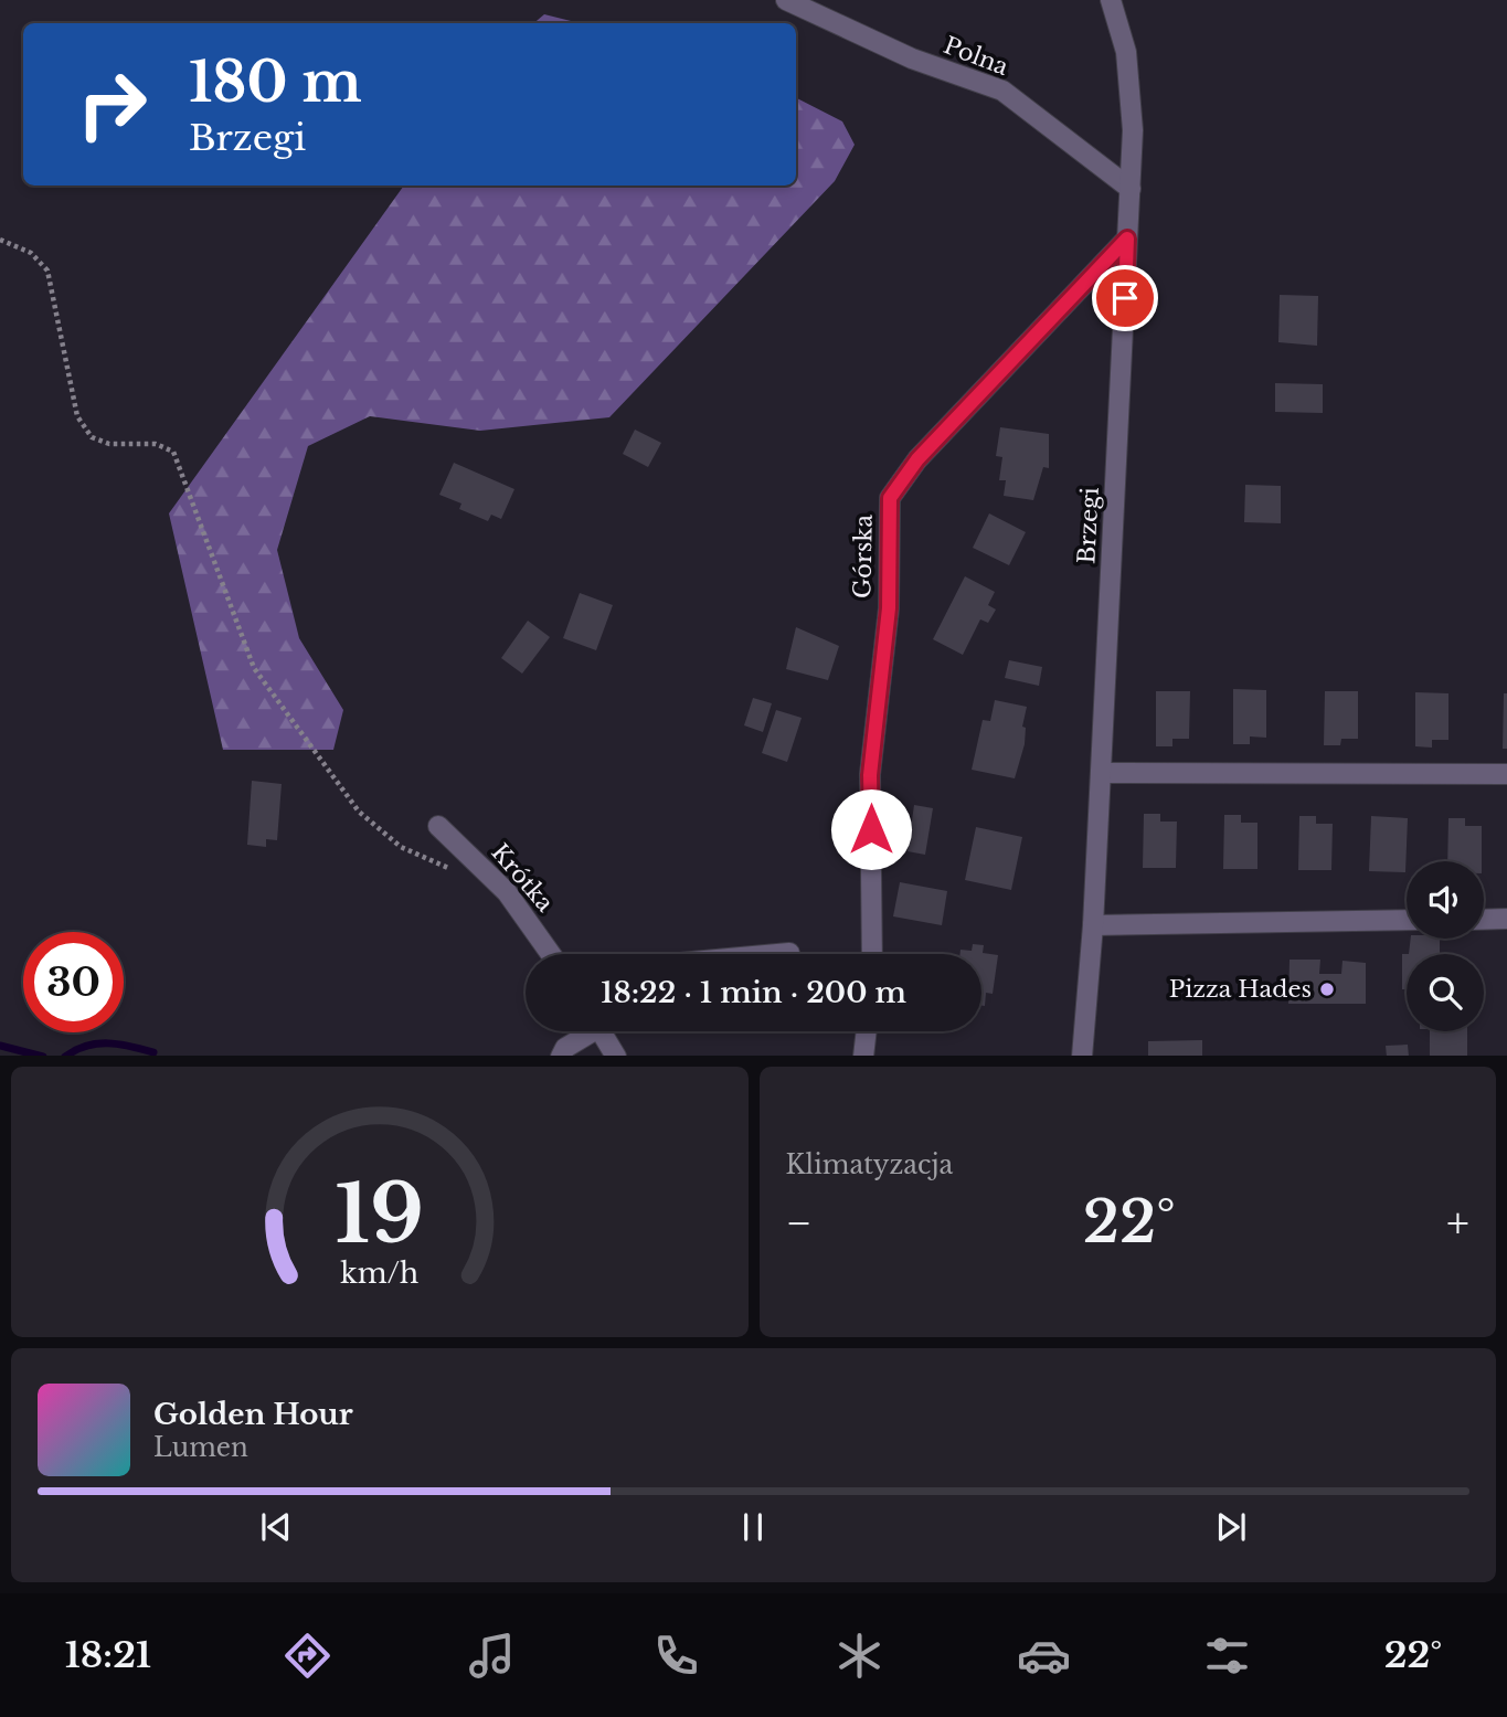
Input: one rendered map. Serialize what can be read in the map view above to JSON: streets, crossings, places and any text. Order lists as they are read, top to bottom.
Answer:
{
  "streets": {
    "street": [
      "Polna",
      "Brzegi",
      "Górska",
      "Krótka"
    ]
  },
  "crossings": [
    ["Polna", "Brzegi"],
    ["Brzegi", "Górska"]
  ],
  "places": ["Pizza Hades"],
  "page": {
    "turn": ["180 m", "Brzegi"],
    "limit": "30",
    "trip": "18:22 · 1 min · 200 m",
    "tile": "Klimatyzacja",
    "heat": ["−", "22°", "+"],
    "song": ["Golden Hour", "Lumen"],
    "tabs": ["18:21", "22°"],
    "gauge": ["19", "km/h"]
  }
}
